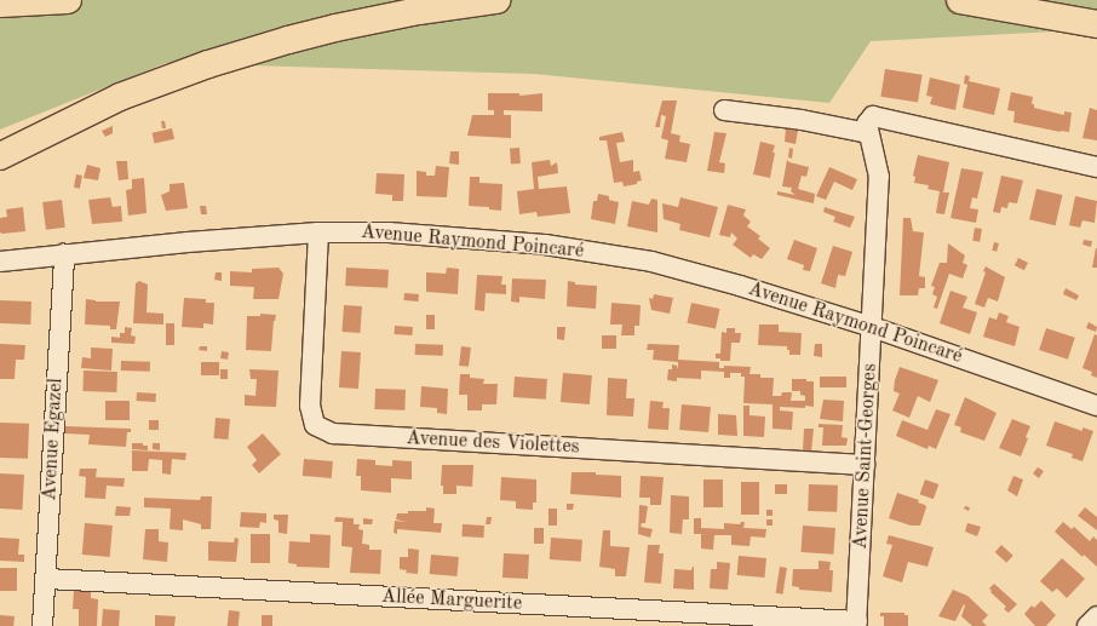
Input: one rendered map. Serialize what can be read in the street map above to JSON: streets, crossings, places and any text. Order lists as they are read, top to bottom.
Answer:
{
  "streets": {
    "street": [
      "Avenue Raymond Poincaré",
      "Avenue Egazel",
      "Avenue des Violettes",
      "Avenue Saint-Georges",
      "Allée Marguerite"
    ]
  },
  "crossings": [
    ["Avenue Raymond Poincaré", "Avenue Egazel"],
    ["Avenue Raymond Poincaré", "Avenue des Violettes"],
    ["Avenue Raymond Poincaré", "Avenue Saint-Georges"],
    ["Avenue Egazel", "Allée Marguerite"],
    ["Avenue des Violettes", "Avenue Saint-Georges"],
    ["Avenue Saint-Georges", "Allée Marguerite"]
  ]
}
